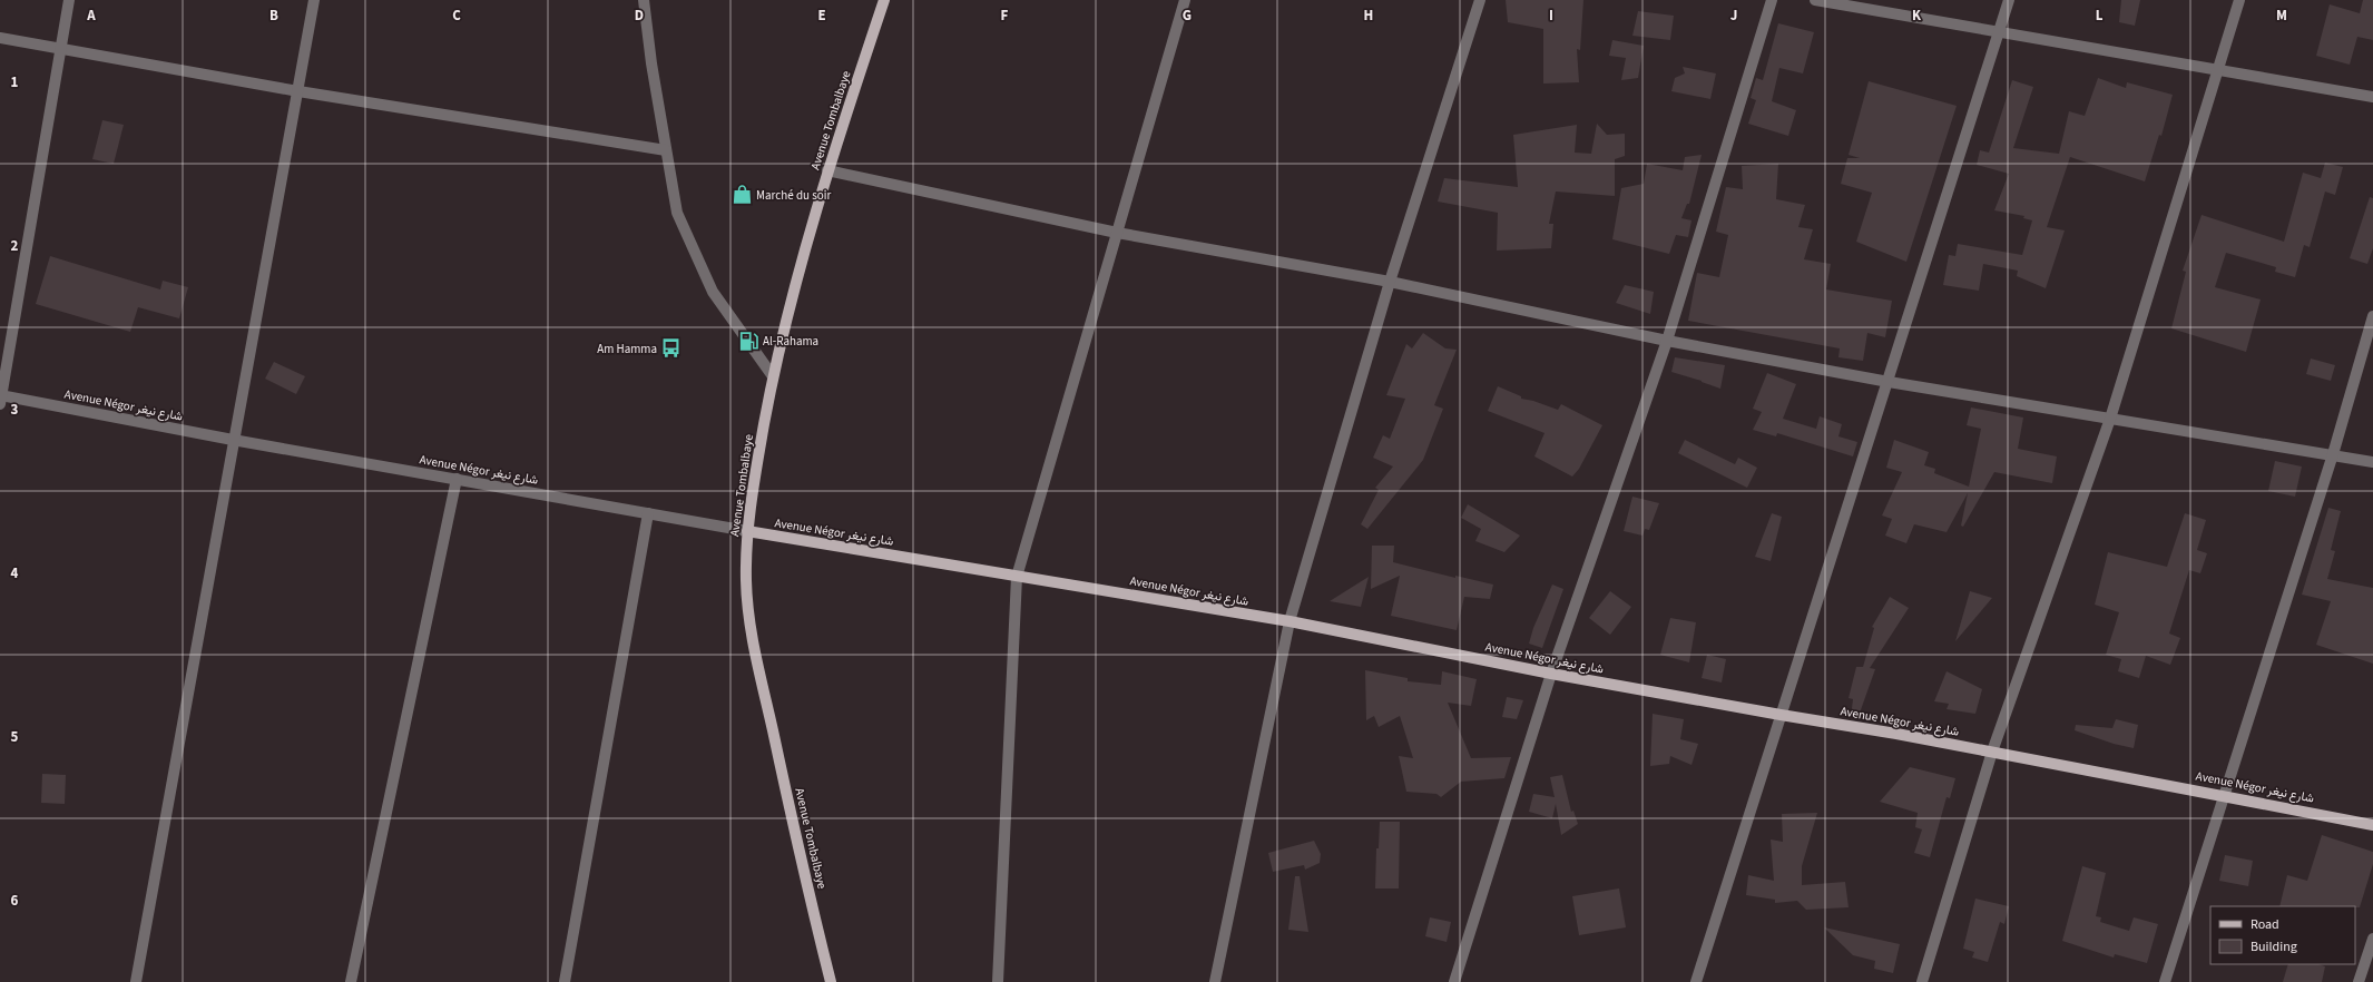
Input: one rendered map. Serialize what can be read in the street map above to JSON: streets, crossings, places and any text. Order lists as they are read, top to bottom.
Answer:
{
  "streets": {
    "main road": ["Avenue Tombalbaye", "Avenue Négor شارع نيغر"]
  },
  "crossings": [
    ["Avenue Tombalbaye", "Avenue Négor شارع نيغر"]
  ],
  "places": {
    "shop": ["Marché du soir"],
    "fuel station": ["Al-Rahama"],
    "bus stop": ["Am Hamma"]
  },
  "legend": ["Road", "Building"],
  "grid": {
    "columns": [
      "A",
      "B",
      "C",
      "D",
      "E",
      "F",
      "G",
      "H",
      "I",
      "J",
      "K",
      "L",
      "M"
    ],
    "rows": [
      "1",
      "2",
      "3",
      "4",
      "5",
      "6"
    ]
  }
}
